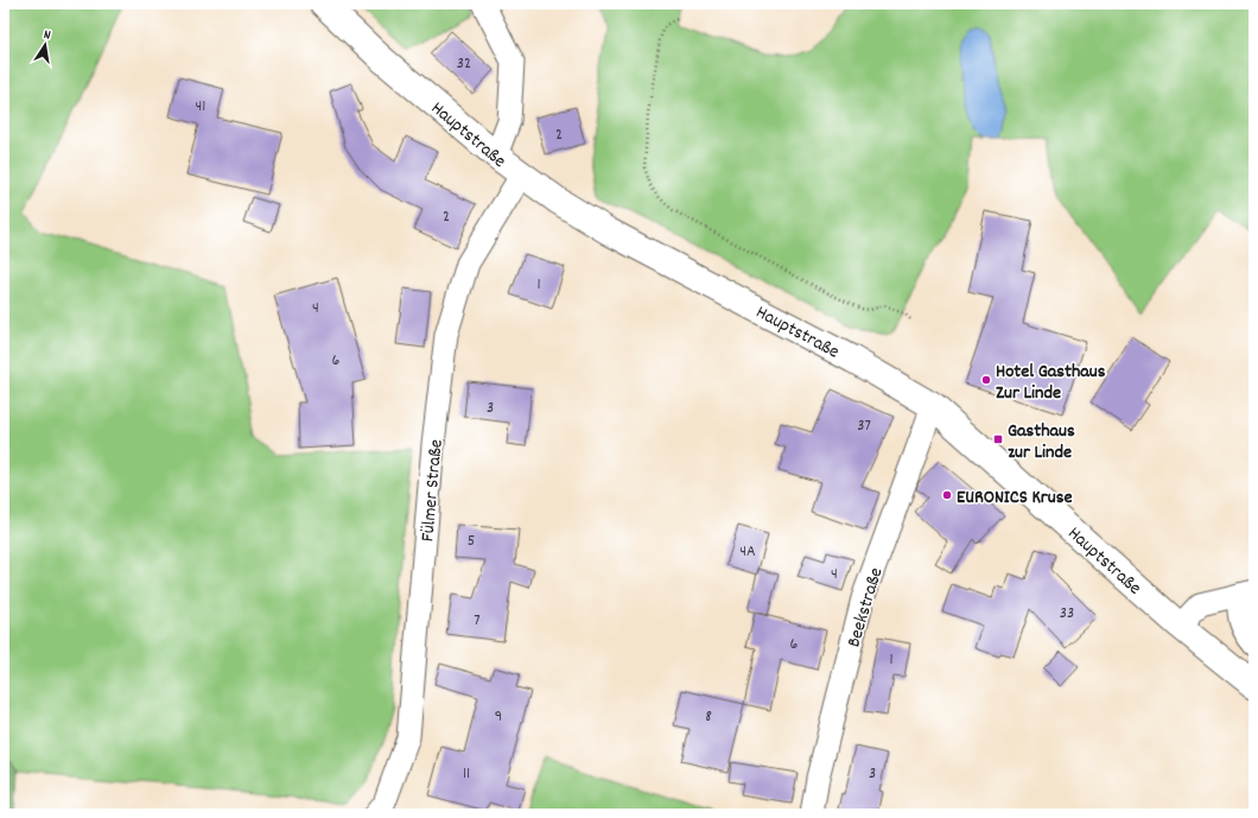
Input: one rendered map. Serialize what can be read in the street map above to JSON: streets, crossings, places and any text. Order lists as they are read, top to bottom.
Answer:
{
  "streets": {
    "main road": ["Hauptstraße"],
    "street": ["Fülmer Straße", "Beekstraße"]
  },
  "crossings": [
    ["Hauptstraße", "Fülmer Straße"],
    ["Hauptstraße", "Beekstraße"]
  ],
  "places": {
    "other": ["Hotel Gasthaus Zur Linde", "EURONICS Kruse"],
    "transit": ["Gasthaus zur Linde"]
  },
  "house_numbers": [
    "32",
    "41",
    "2",
    "2",
    "1",
    "4",
    "6",
    "3",
    "37",
    "5",
    "4A",
    "4",
    "33",
    "7",
    "6",
    "1",
    "9",
    "8",
    "11",
    "3"
  ],
  "north": "top"
}
